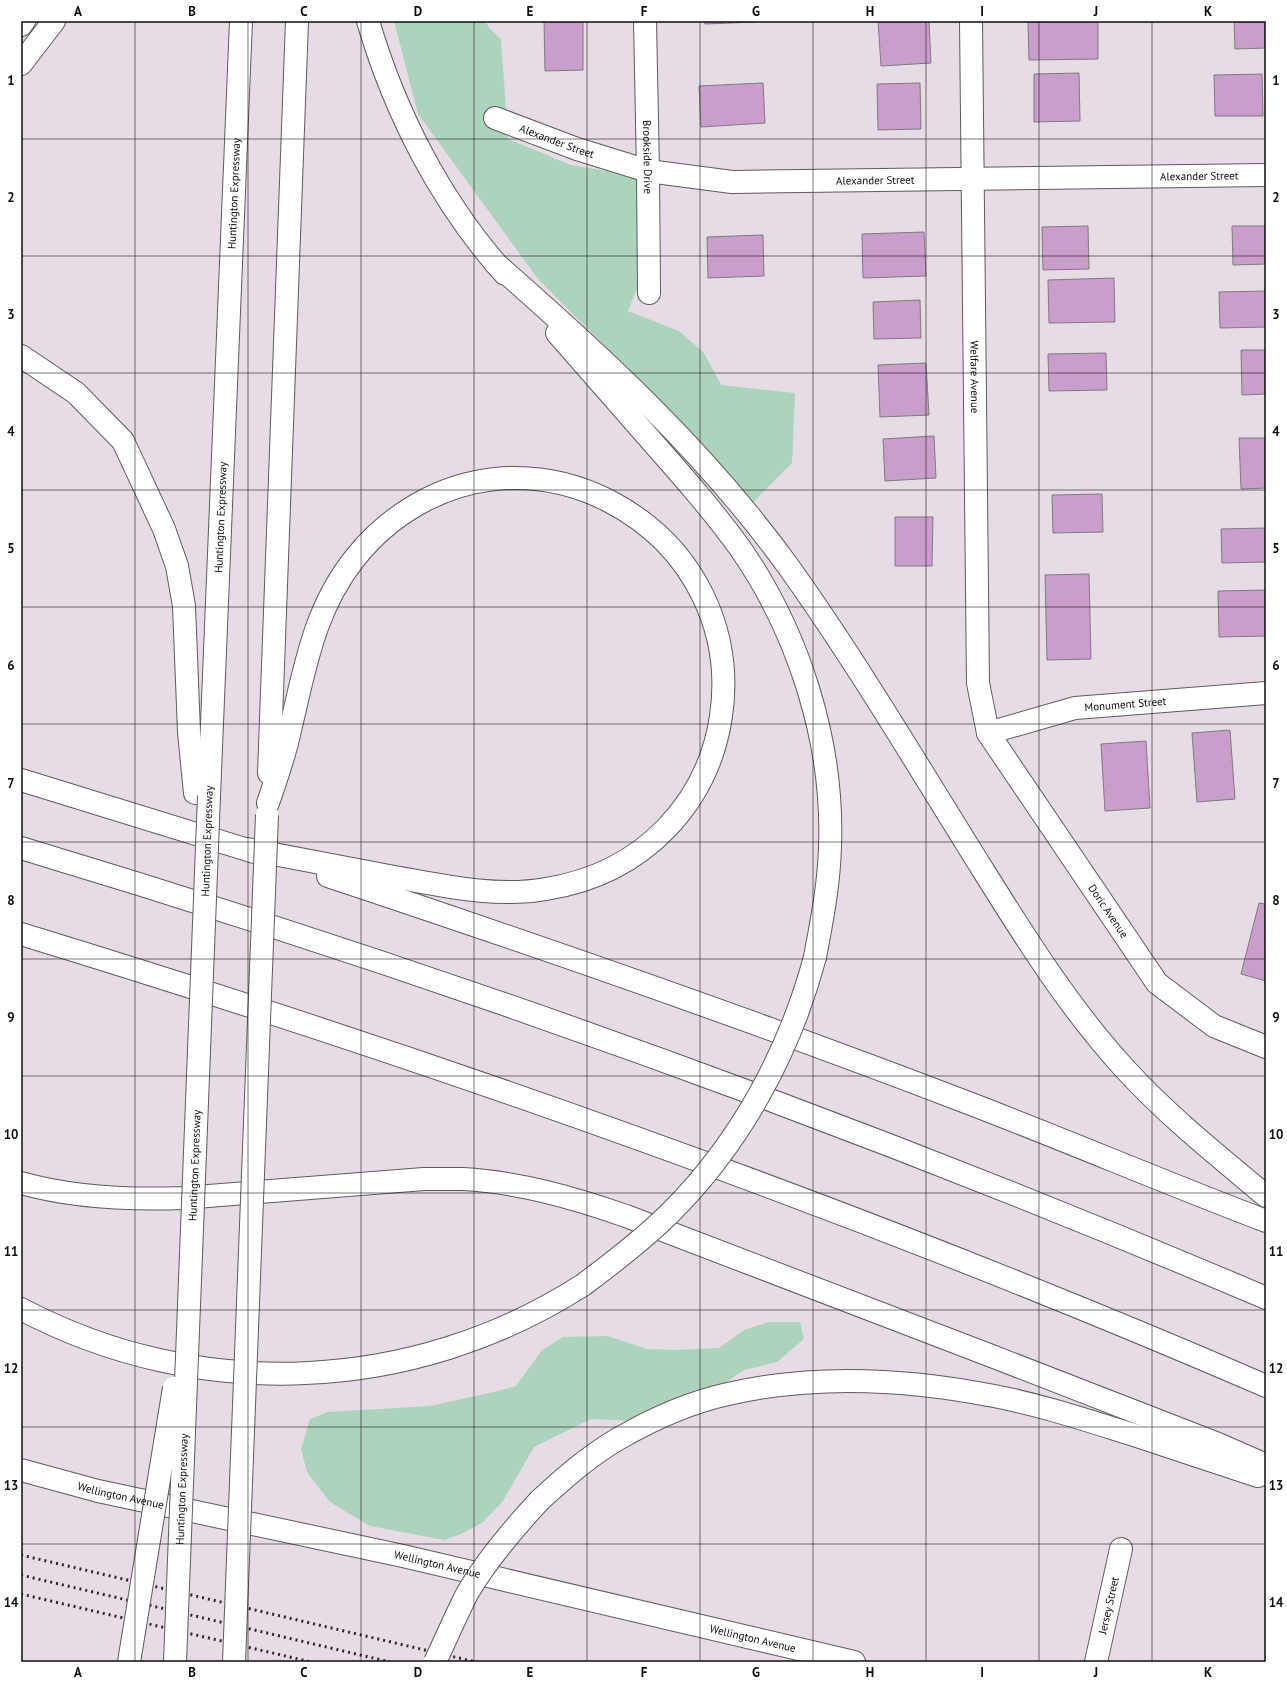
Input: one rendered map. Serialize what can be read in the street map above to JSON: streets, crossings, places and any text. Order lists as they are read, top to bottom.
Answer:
{
  "streets": {
    "main road": [
      "Alexander Street",
      "Brookside Drive",
      "Huntington Expressway",
      "Welfare Avenue",
      "Monument Street",
      "Doric Avenue",
      "Wellington Avenue",
      "Jersey Street"
    ]
  },
  "crossings": [
    ["Alexander Street", "Brookside Drive"],
    ["Alexander Street", "Welfare Avenue"],
    ["Welfare Avenue", "Monument Street"],
    ["Welfare Avenue", "Doric Avenue"],
    ["Monument Street", "Doric Avenue"]
  ],
  "grid": {
    "columns": [
      "A",
      "B",
      "C",
      "D",
      "E",
      "F",
      "G",
      "H",
      "I",
      "J",
      "K"
    ],
    "rows": [
      "1",
      "2",
      "3",
      "4",
      "5",
      "6",
      "7",
      "8",
      "9",
      "10",
      "11",
      "12",
      "13",
      "14"
    ]
  }
}
